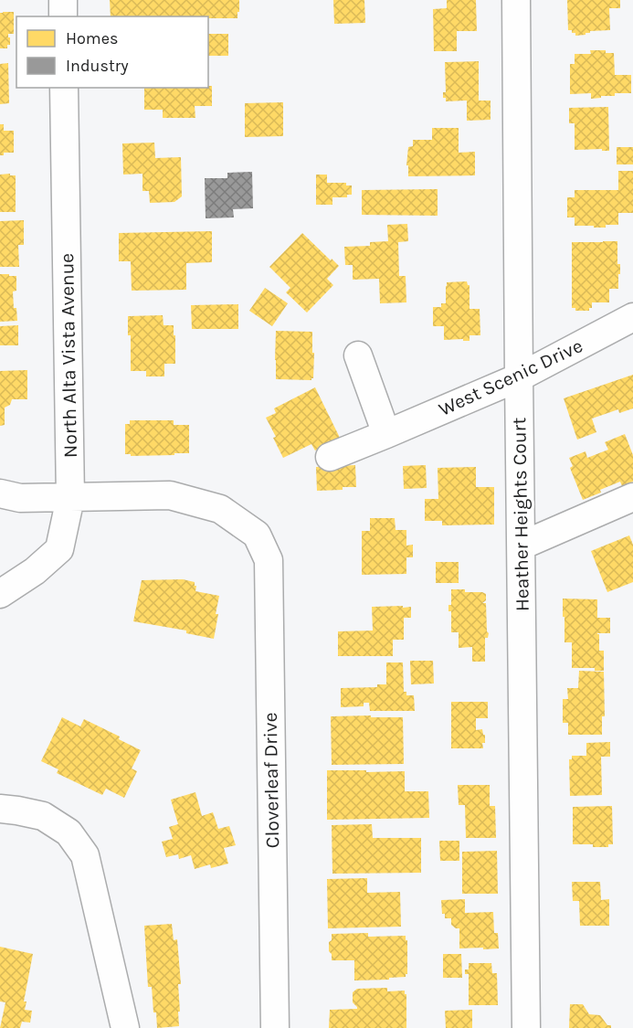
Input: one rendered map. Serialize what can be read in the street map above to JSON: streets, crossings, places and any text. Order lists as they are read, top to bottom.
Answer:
{
  "streets": {
    "street": [
      "North Alta Vista Avenue",
      "West Scenic Drive",
      "Heather Heights Court",
      "Cloverleaf Drive"
    ]
  },
  "crossings": [
    ["North Alta Vista Avenue", "Cloverleaf Drive"],
    ["West Scenic Drive", "Heather Heights Court"]
  ],
  "legend": ["Homes", "Industry"]
}
